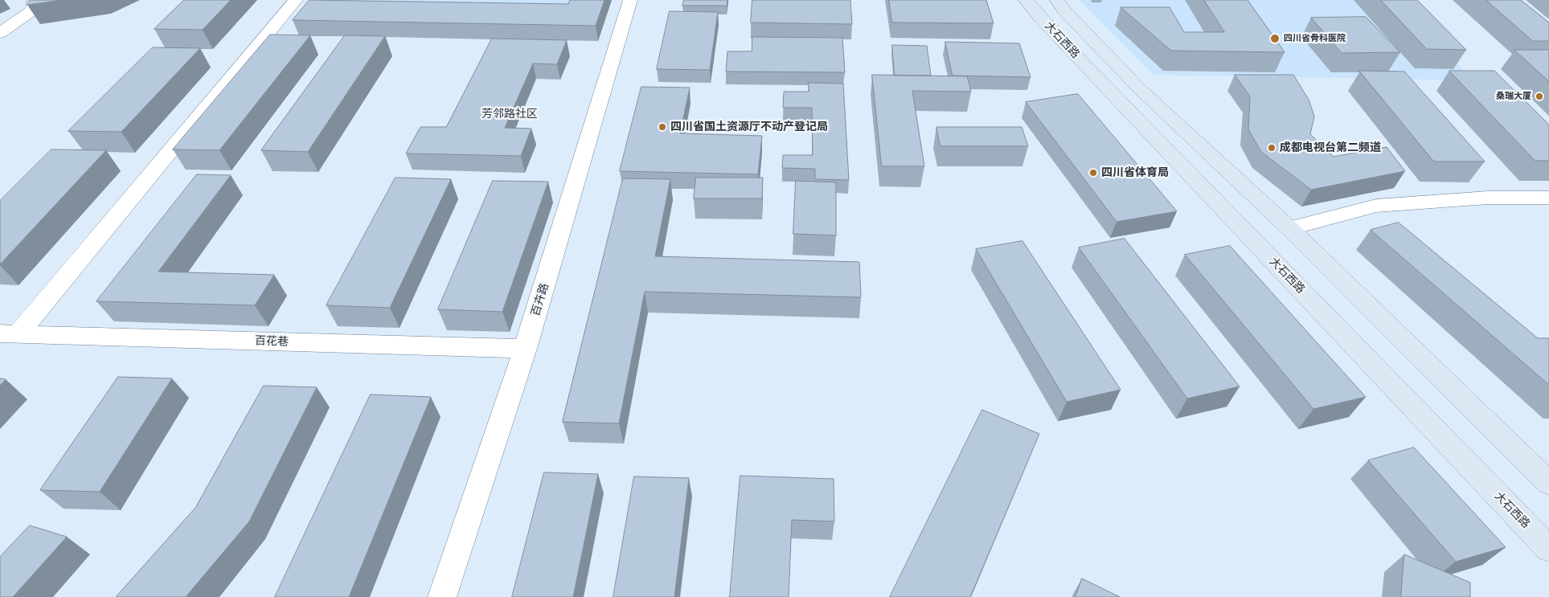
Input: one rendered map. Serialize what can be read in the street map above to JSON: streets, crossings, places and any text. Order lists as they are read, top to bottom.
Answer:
{
  "streets": {
    "main road": ["大石西路"],
    "street": ["百卉路", "百花巷"]
  },
  "crossings": [
    ["百卉路", "百花巷"]
  ],
  "districts": ["芳邻路社区"],
  "places": [
    "四川省骨科医院",
    "桑瑞大厦",
    "四川省国土资源厅不动产登记局",
    "成都电视台第二频道",
    "四川省体育局"
  ]
}
